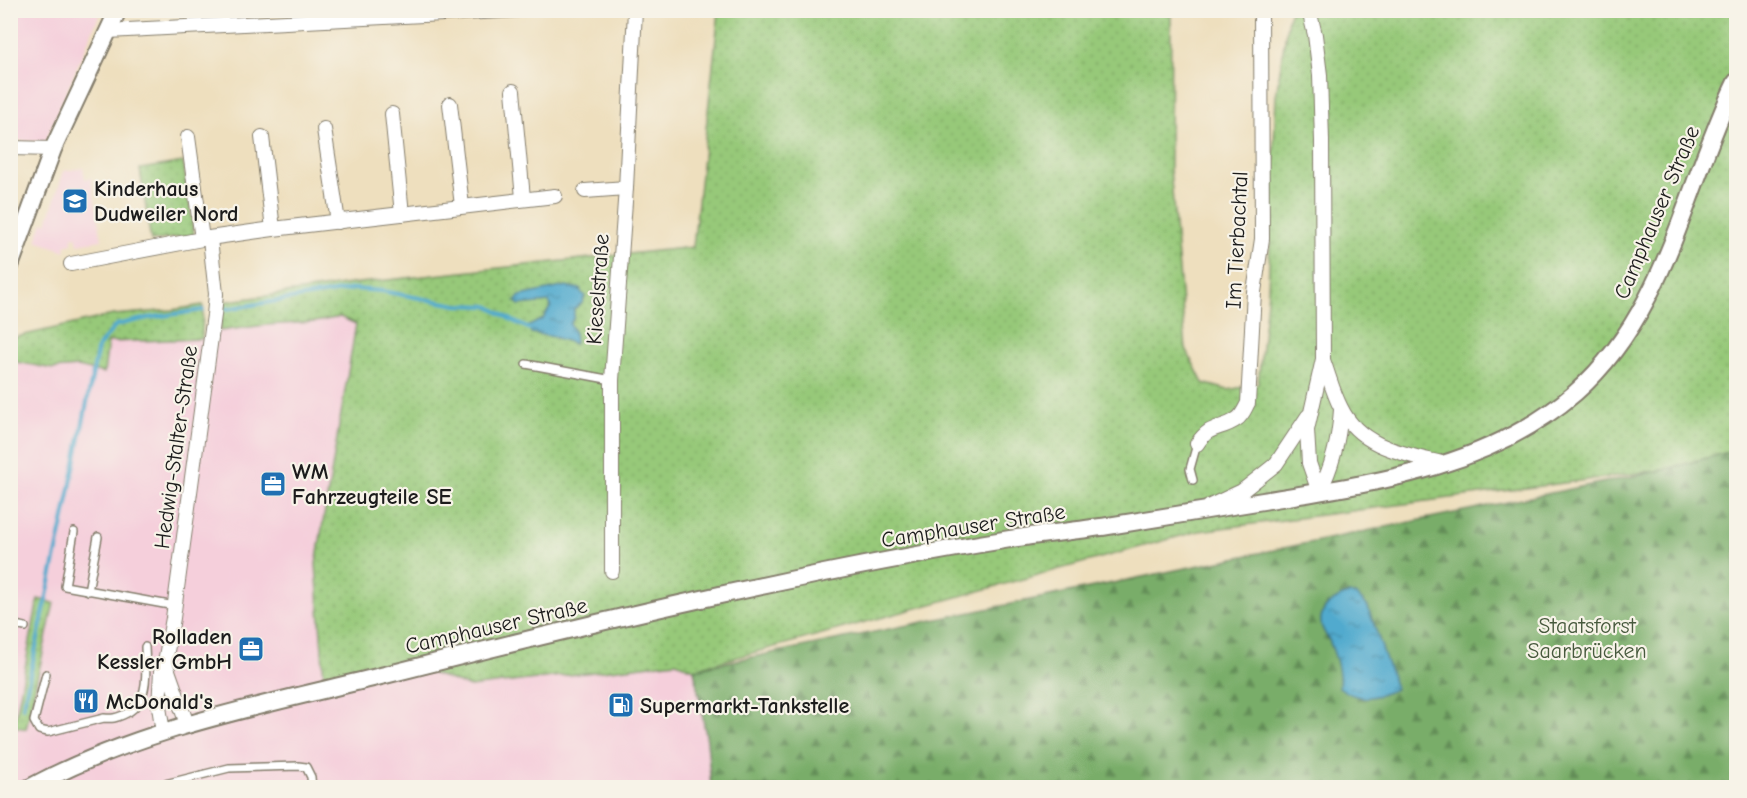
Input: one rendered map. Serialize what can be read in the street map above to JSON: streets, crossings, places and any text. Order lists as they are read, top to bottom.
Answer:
{
  "streets": {
    "street": [
      "Camphauser Straße",
      "Im Tierbachtal",
      "Kieselstraße",
      "Hedwig-Stalter-Straße"
    ]
  },
  "crossings": [
    ["Camphauser Straße", "Hedwig-Stalter-Straße"]
  ],
  "parks": ["Staatsforst Saarbrücken"],
  "places": {
    "school or university": ["Kinderhaus Dudweiler Nord"],
    "office": ["WM Fahrzeugteile SE", "Rolladen Kessler GmbH"],
    "restaurant": ["McDonald's"],
    "fuel station": ["Supermarkt-Tankstelle"]
  }
}
